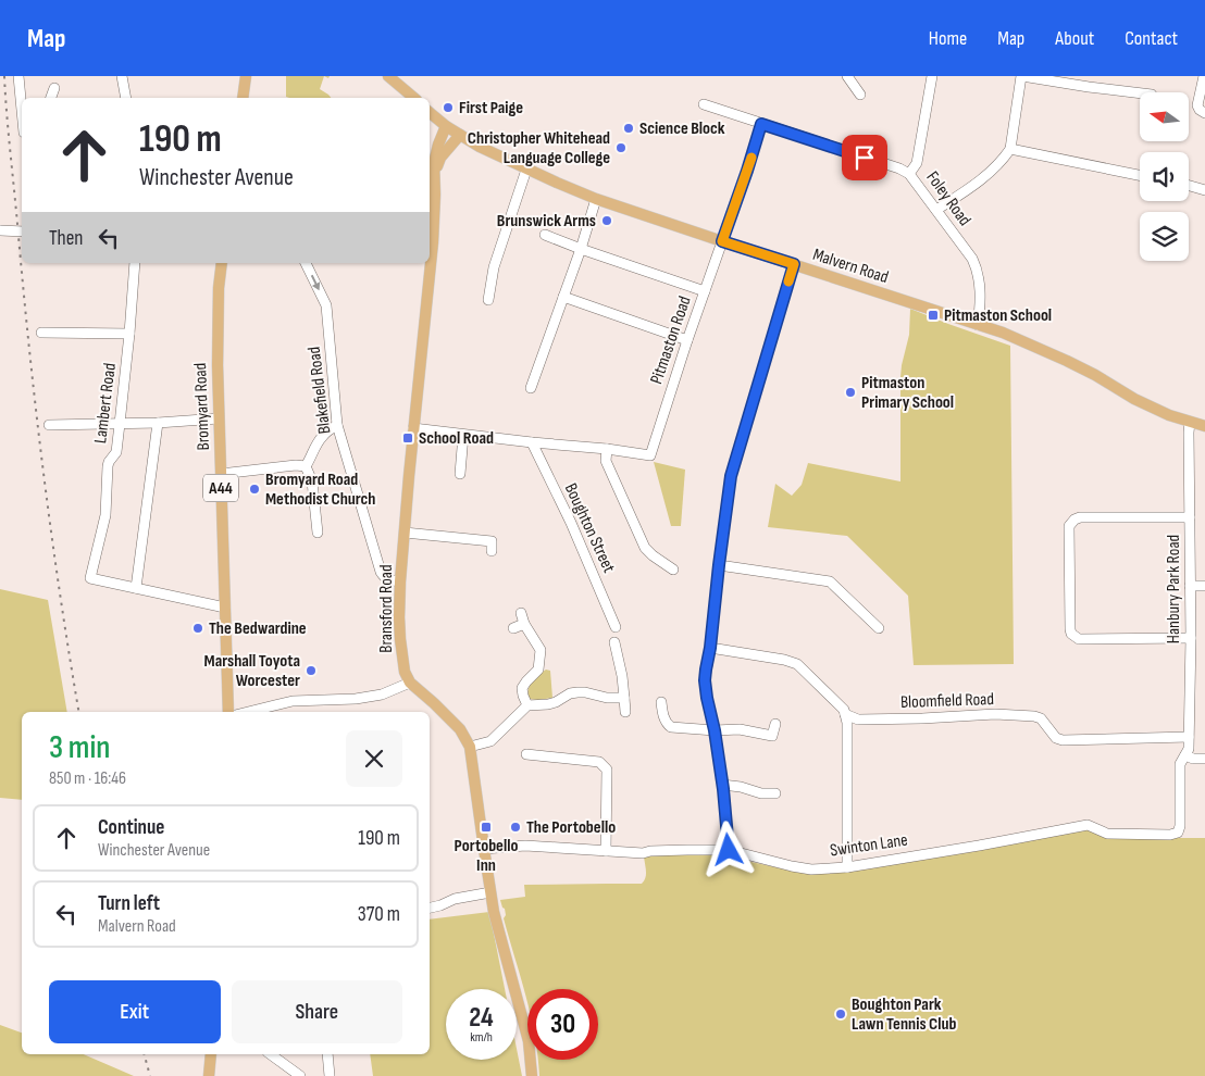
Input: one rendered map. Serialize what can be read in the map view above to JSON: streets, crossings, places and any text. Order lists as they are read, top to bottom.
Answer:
{
  "streets": {
    "main road": [
      "Malvern Road",
      "Bromyard Road",
      "A44",
      "Bransford Road"
    ],
    "street": [
      "Foley Road",
      "Pitmaston Road",
      "Blakefield Road",
      "Lambert Road",
      "Boughton Street",
      "Hanbury Park Road",
      "Bloomfield Road",
      "Swinton Lane"
    ]
  },
  "crossings": [
    ["Foley Road", "Malvern Road"],
    ["Foley Road", "Pitmaston Road"],
    ["Malvern Road", "Pitmaston Road"],
    ["Malvern Road", "Hanbury Park Road"],
    ["Malvern Road", "Bransford Road"],
    ["Blakefield Road", "Bransford Road"],
    ["Hanbury Park Road", "Bloomfield Road"],
    ["Hanbury Park Road", "Swinton Lane"]
  ],
  "one_way": ["Blakefield Road"],
  "places": {
    "other": [
      "First Paige",
      "Science Block",
      "Christopher Whitehead Language College",
      "Brunswick Arms",
      "Pitmaston Primary School",
      "Bromyard Road Methodist Church",
      "The Bedwardine",
      "Marshall Toyota Worcester",
      "The Portobello",
      "Boughton Park Lawn Tennis Club"
    ],
    "transit": ["Pitmaston School", "School Road", "Portobello Inn"]
  },
  "north": "left",
  "page": {
    "header": "Map",
    "nav": [
      "Home",
      "Map",
      "About",
      "Contact"
    ],
    "turn": ["190 m", "Winchester Avenue"],
    "then": "Then",
    "heading": ["3 min", "850 m · 16:46"],
    "list": [
      {
        "name": "Continue",
        "note": "Winchester Avenue",
        "value": "190 m"
      },
      {
        "name": "Turn left",
        "note": "Malvern Road",
        "value": "370 m"
      }
    ],
    "buttons": ["Exit", "Share"],
    "speed": "24 km/h",
    "limit": "30"
  }
}
